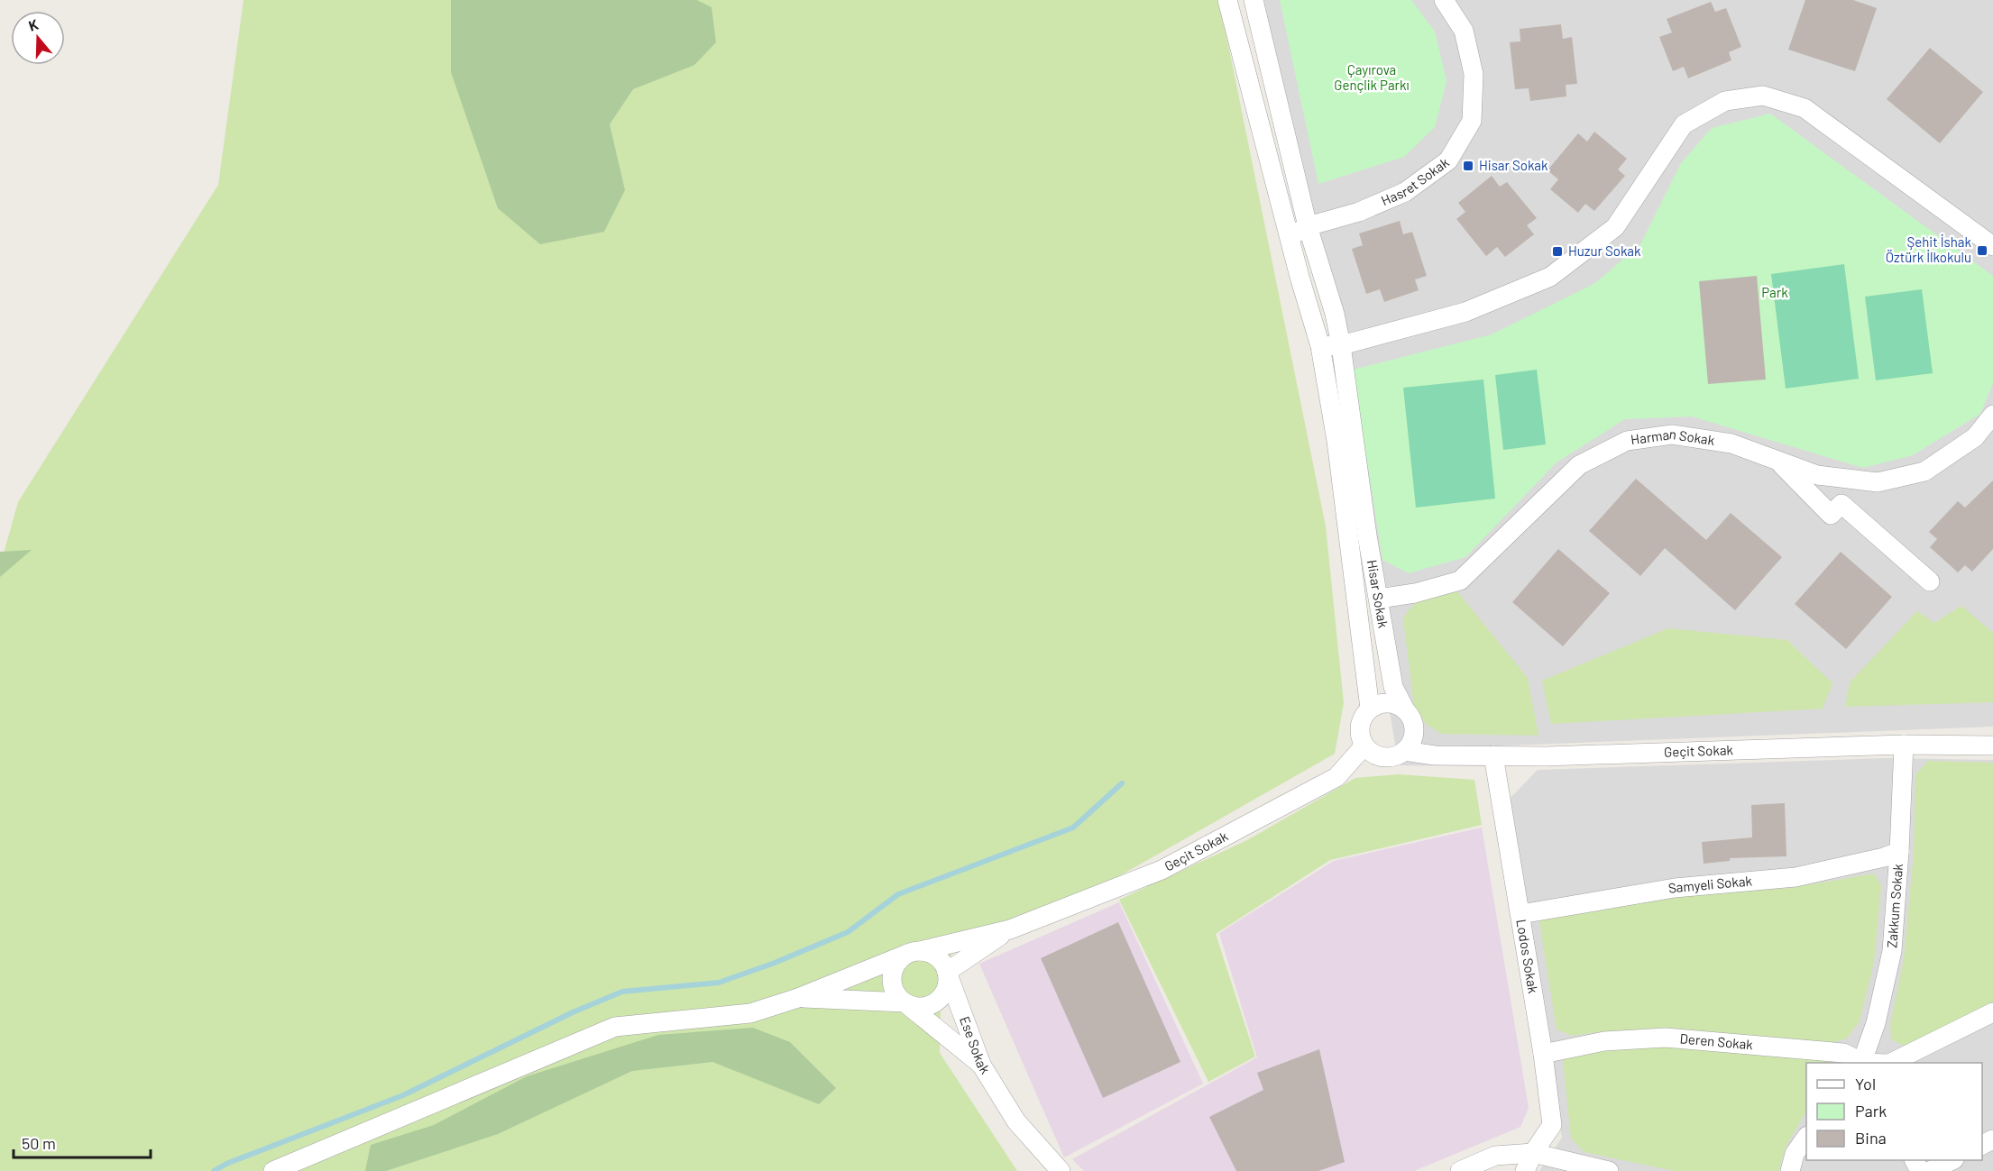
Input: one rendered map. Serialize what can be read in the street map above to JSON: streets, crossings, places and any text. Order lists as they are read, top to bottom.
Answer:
{
  "streets": {
    "street": [
      "Hasret Sokak",
      "Harman Sokak",
      "Hisar Sokak",
      "Geçit Sokak",
      "Samyeli Sokak",
      "Zakkum Sokak",
      "Lodos Sokak",
      "Deren Sokak",
      "Ese Sokak"
    ]
  },
  "crossings": [
    ["Hasret Sokak", "Hisar Sokak"],
    ["Harman Sokak", "Hisar Sokak"],
    ["Hisar Sokak", "Geçit Sokak"],
    ["Geçit Sokak", "Zakkum Sokak"],
    ["Geçit Sokak", "Lodos Sokak"],
    ["Samyeli Sokak", "Zakkum Sokak"],
    ["Samyeli Sokak", "Lodos Sokak"],
    ["Lodos Sokak", "Deren Sokak"]
  ],
  "parks": ["Çayırova Gençlik Parkı", "Park"],
  "places": {
    "transit": ["Hisar Sokak", "Şehit İshak Öztürk İlkokulu", "Huzur Sokak"]
  },
  "legend": ["Yol", "Park", "Bina"],
  "scale_bar": "50 m",
  "north": "top"
}
